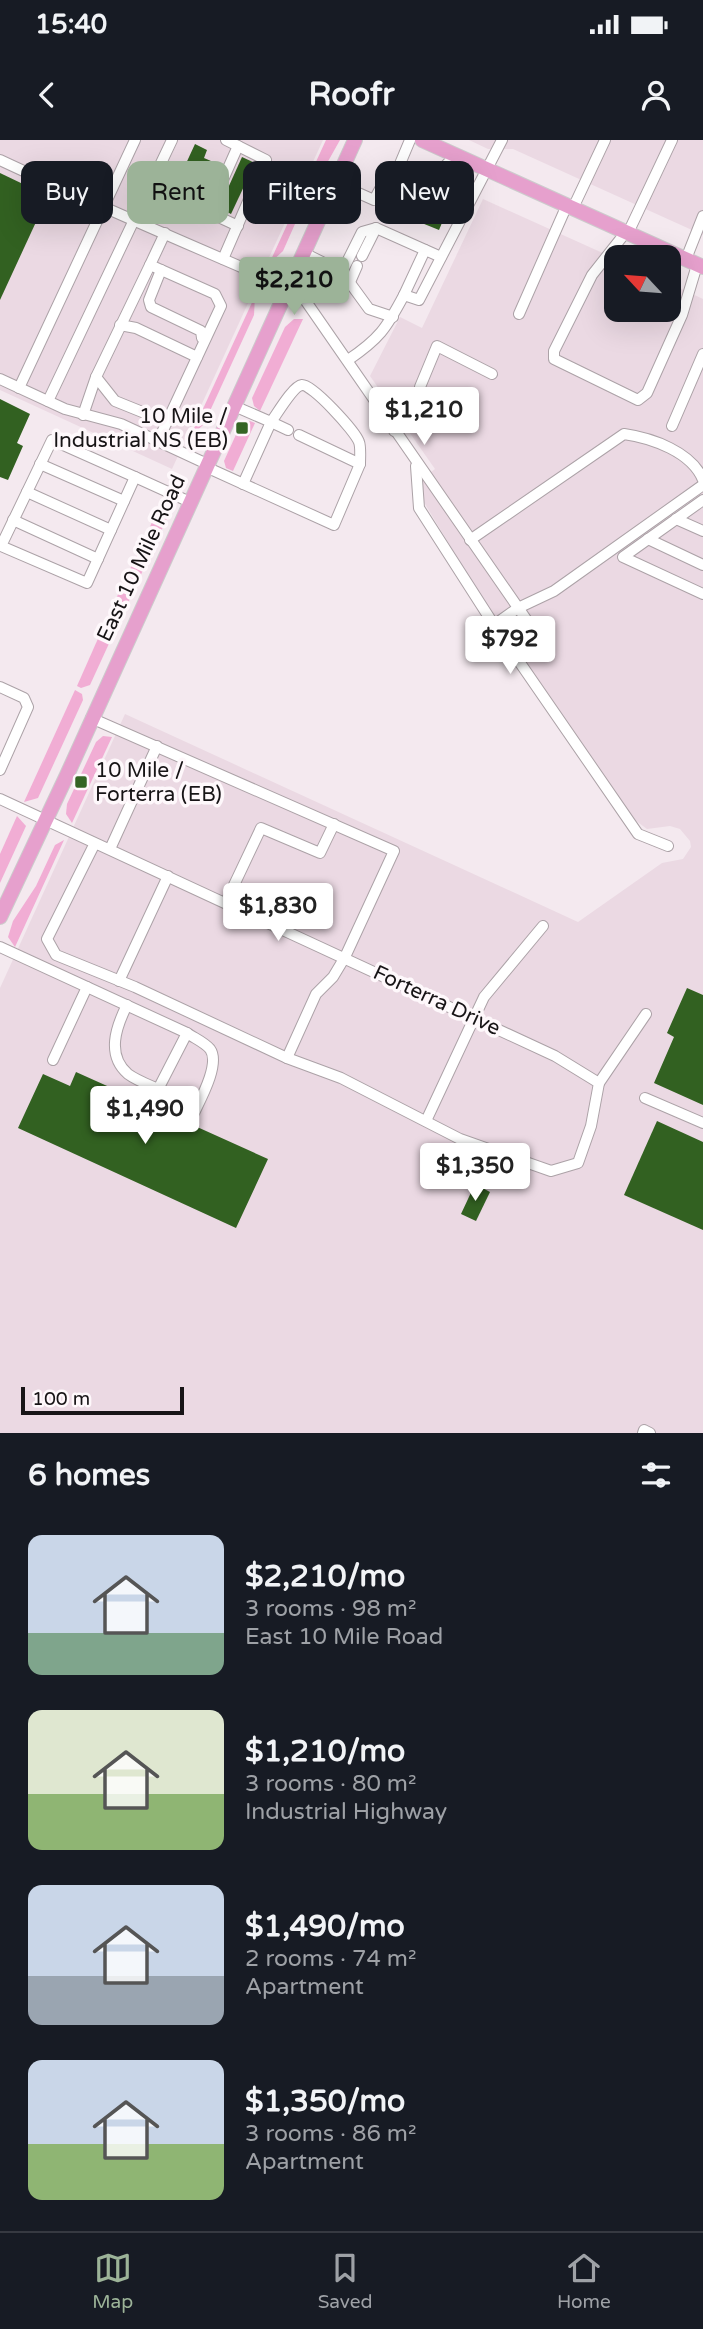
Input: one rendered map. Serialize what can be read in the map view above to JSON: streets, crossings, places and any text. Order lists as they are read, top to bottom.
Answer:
{
  "streets": {
    "main road": ["East 10 Mile Road"],
    "street": ["Forterra Drive"]
  },
  "crossings": [
    ["East 10 Mile Road", "Forterra Drive"]
  ],
  "places": {
    "transit": ["10 Mile / Industrial NS (EB)", "10 Mile / Forterra (EB)"]
  },
  "scale_bar": "100 m",
  "north": "top left",
  "page": {
    "status": "15:40",
    "header": "Roofr",
    "chip": [
      "Buy",
      "Rent",
      "Filters",
      "New"
    ],
    "price": [
      "$2,210",
      "$1,210",
      "$792",
      "$1,830",
      "$1,490",
      "$1,350"
    ],
    "scale": "100 m",
    "heading": "6 homes",
    "list": [
      {
        "name": "$2,210/mo",
        "note": "3 rooms · 98 m² · East 10 Mile Road"
      },
      {
        "name": "$1,210/mo",
        "note": "3 rooms · 80 m² · Industrial Highway"
      },
      {
        "name": "$1,490/mo",
        "note": "2 rooms · 74 m² · Apartment"
      },
      {
        "name": "$1,350/mo",
        "note": "3 rooms · 86 m² · Apartment"
      }
    ],
    "tabs": ["Map", "Saved", "Home"]
  }
}
